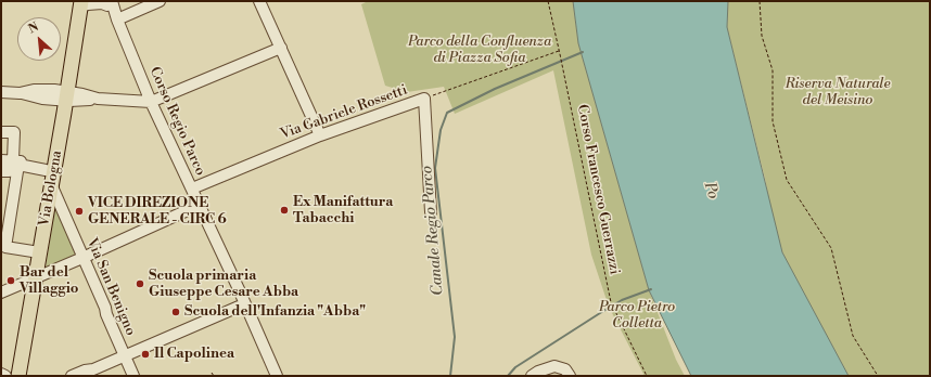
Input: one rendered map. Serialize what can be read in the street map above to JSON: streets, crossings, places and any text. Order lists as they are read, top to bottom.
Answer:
{
  "streets": {
    "main road": ["Via Bologna"],
    "street": ["Via Gabriele Rossetti", "Corso Regio Parco", "Via San Benigno"],
    "path": ["Corso Francesco Guerrazzi"]
  },
  "crossings": [
    ["Via Gabriele Rossetti", "Corso Regio Parco"],
    ["Via Bologna", "Via San Benigno"]
  ],
  "water": ["Po", "Canale Regio Parco"],
  "parks": ["Parco della Confluenza di Piazza Sofia", "Riserva Naturale del Meisino", "Parco Pietro Colletta"],
  "places": [
    "Ex Manifattura Tabacchi",
    "VICE DIREZIONE GENERALE - CIRC 6",
    "Bar del Villaggio",
    "Scuola primaria Giuseppe Cesare Abba",
    "Scuola dell'Infanzia \"Abba\"",
    "Il Capolinea"
  ],
  "north": "top left"
}
